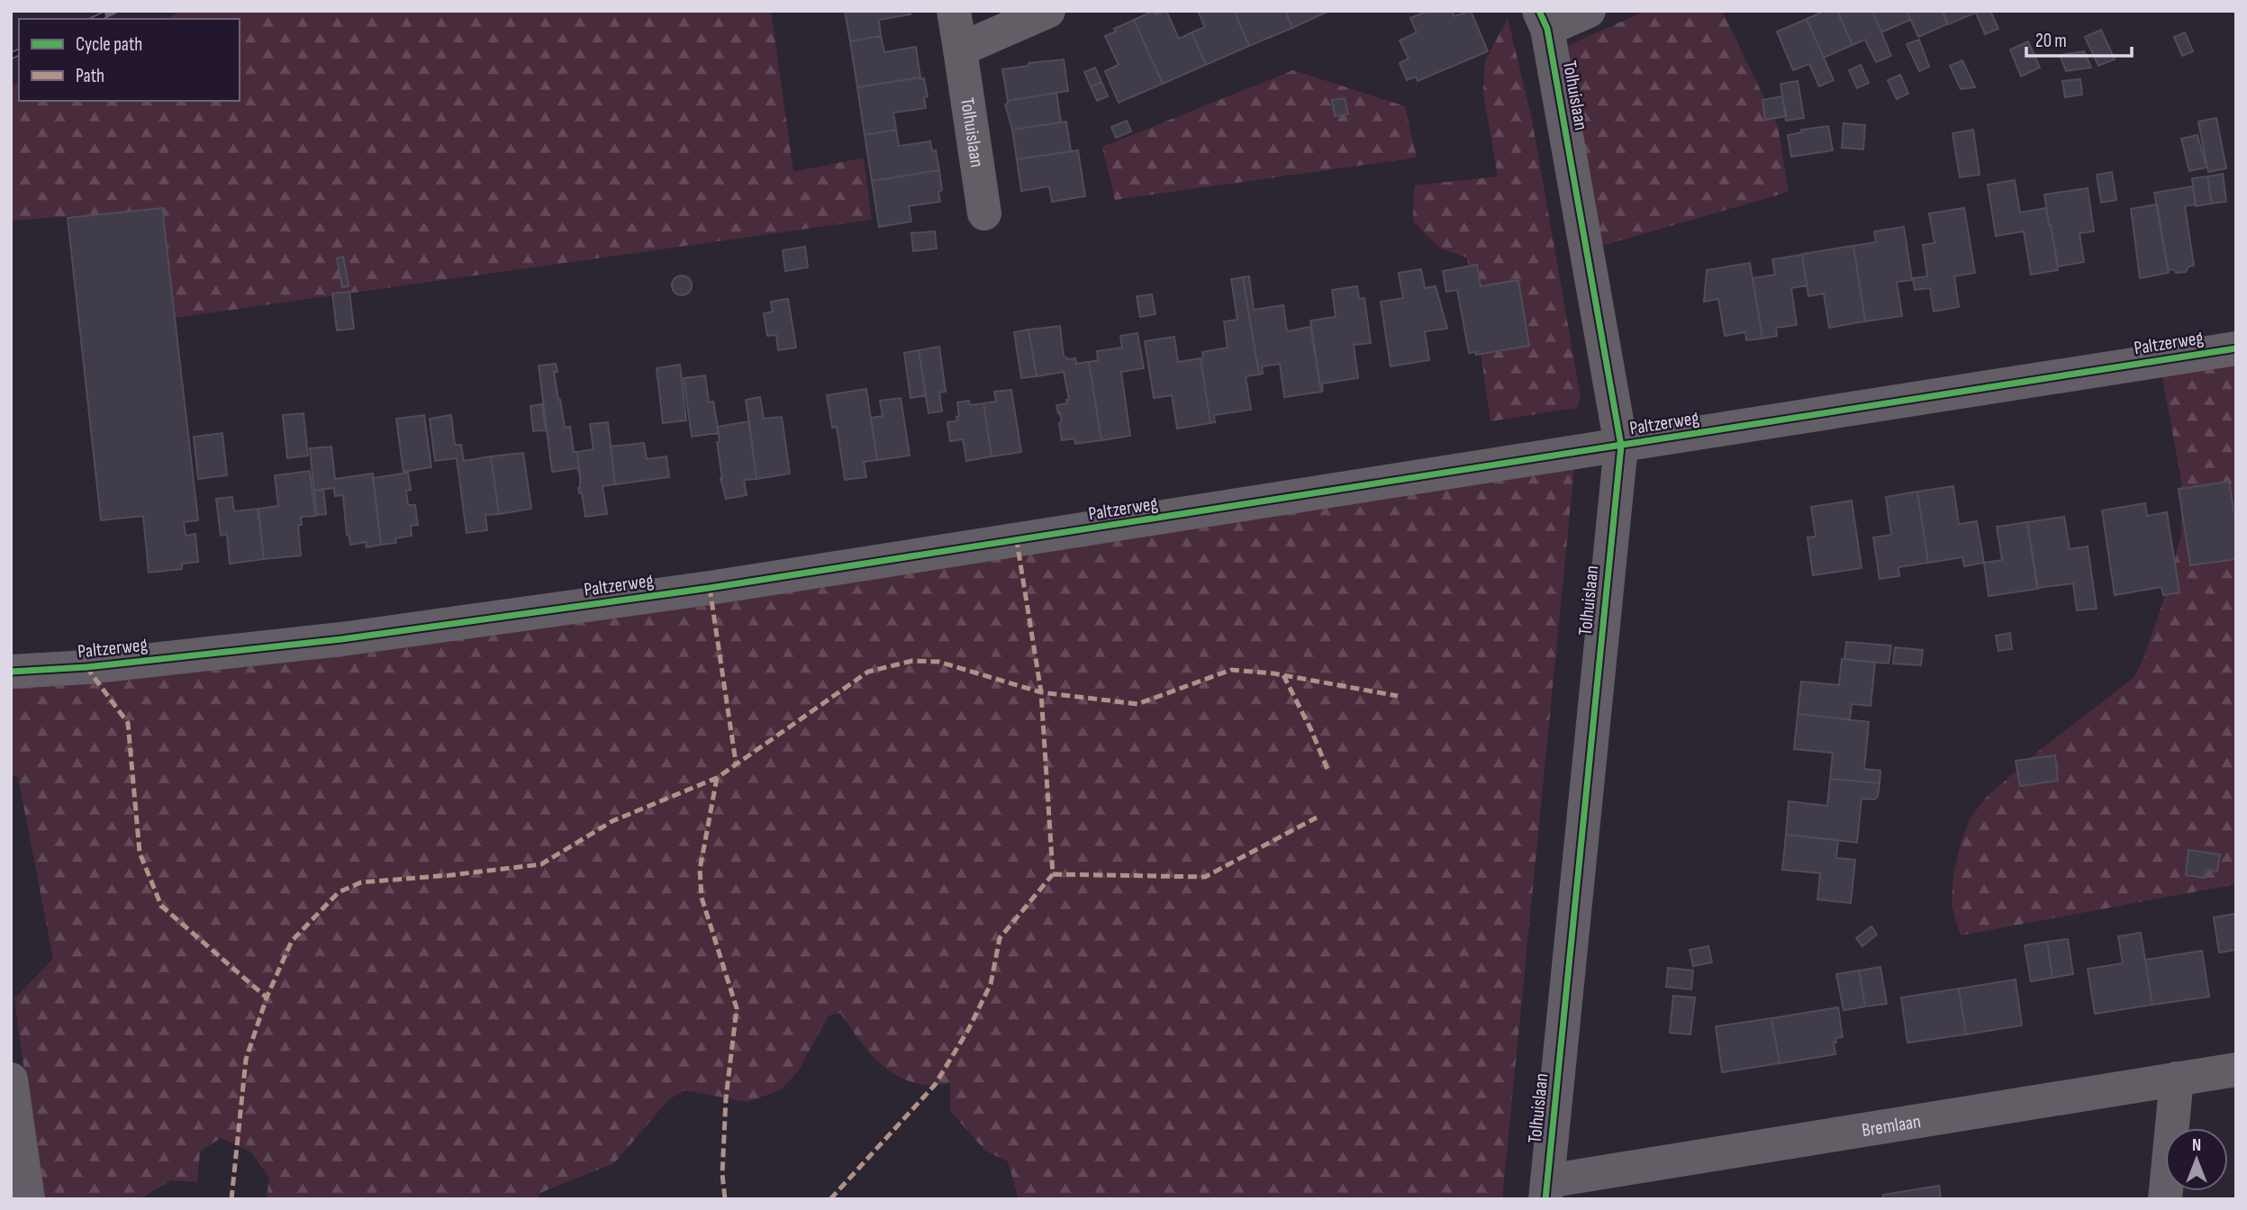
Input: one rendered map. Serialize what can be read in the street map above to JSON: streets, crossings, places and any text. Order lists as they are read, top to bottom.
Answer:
{
  "streets": {
    "street": ["Tolhuislaan", "Paltzerweg", "Bremlaan"]
  },
  "crossings": [
    ["Tolhuislaan", "Paltzerweg"],
    ["Tolhuislaan", "Bremlaan"]
  ],
  "legend": ["Cycle path", "Path"],
  "scale_bar": "20 m",
  "north": "top"
}
